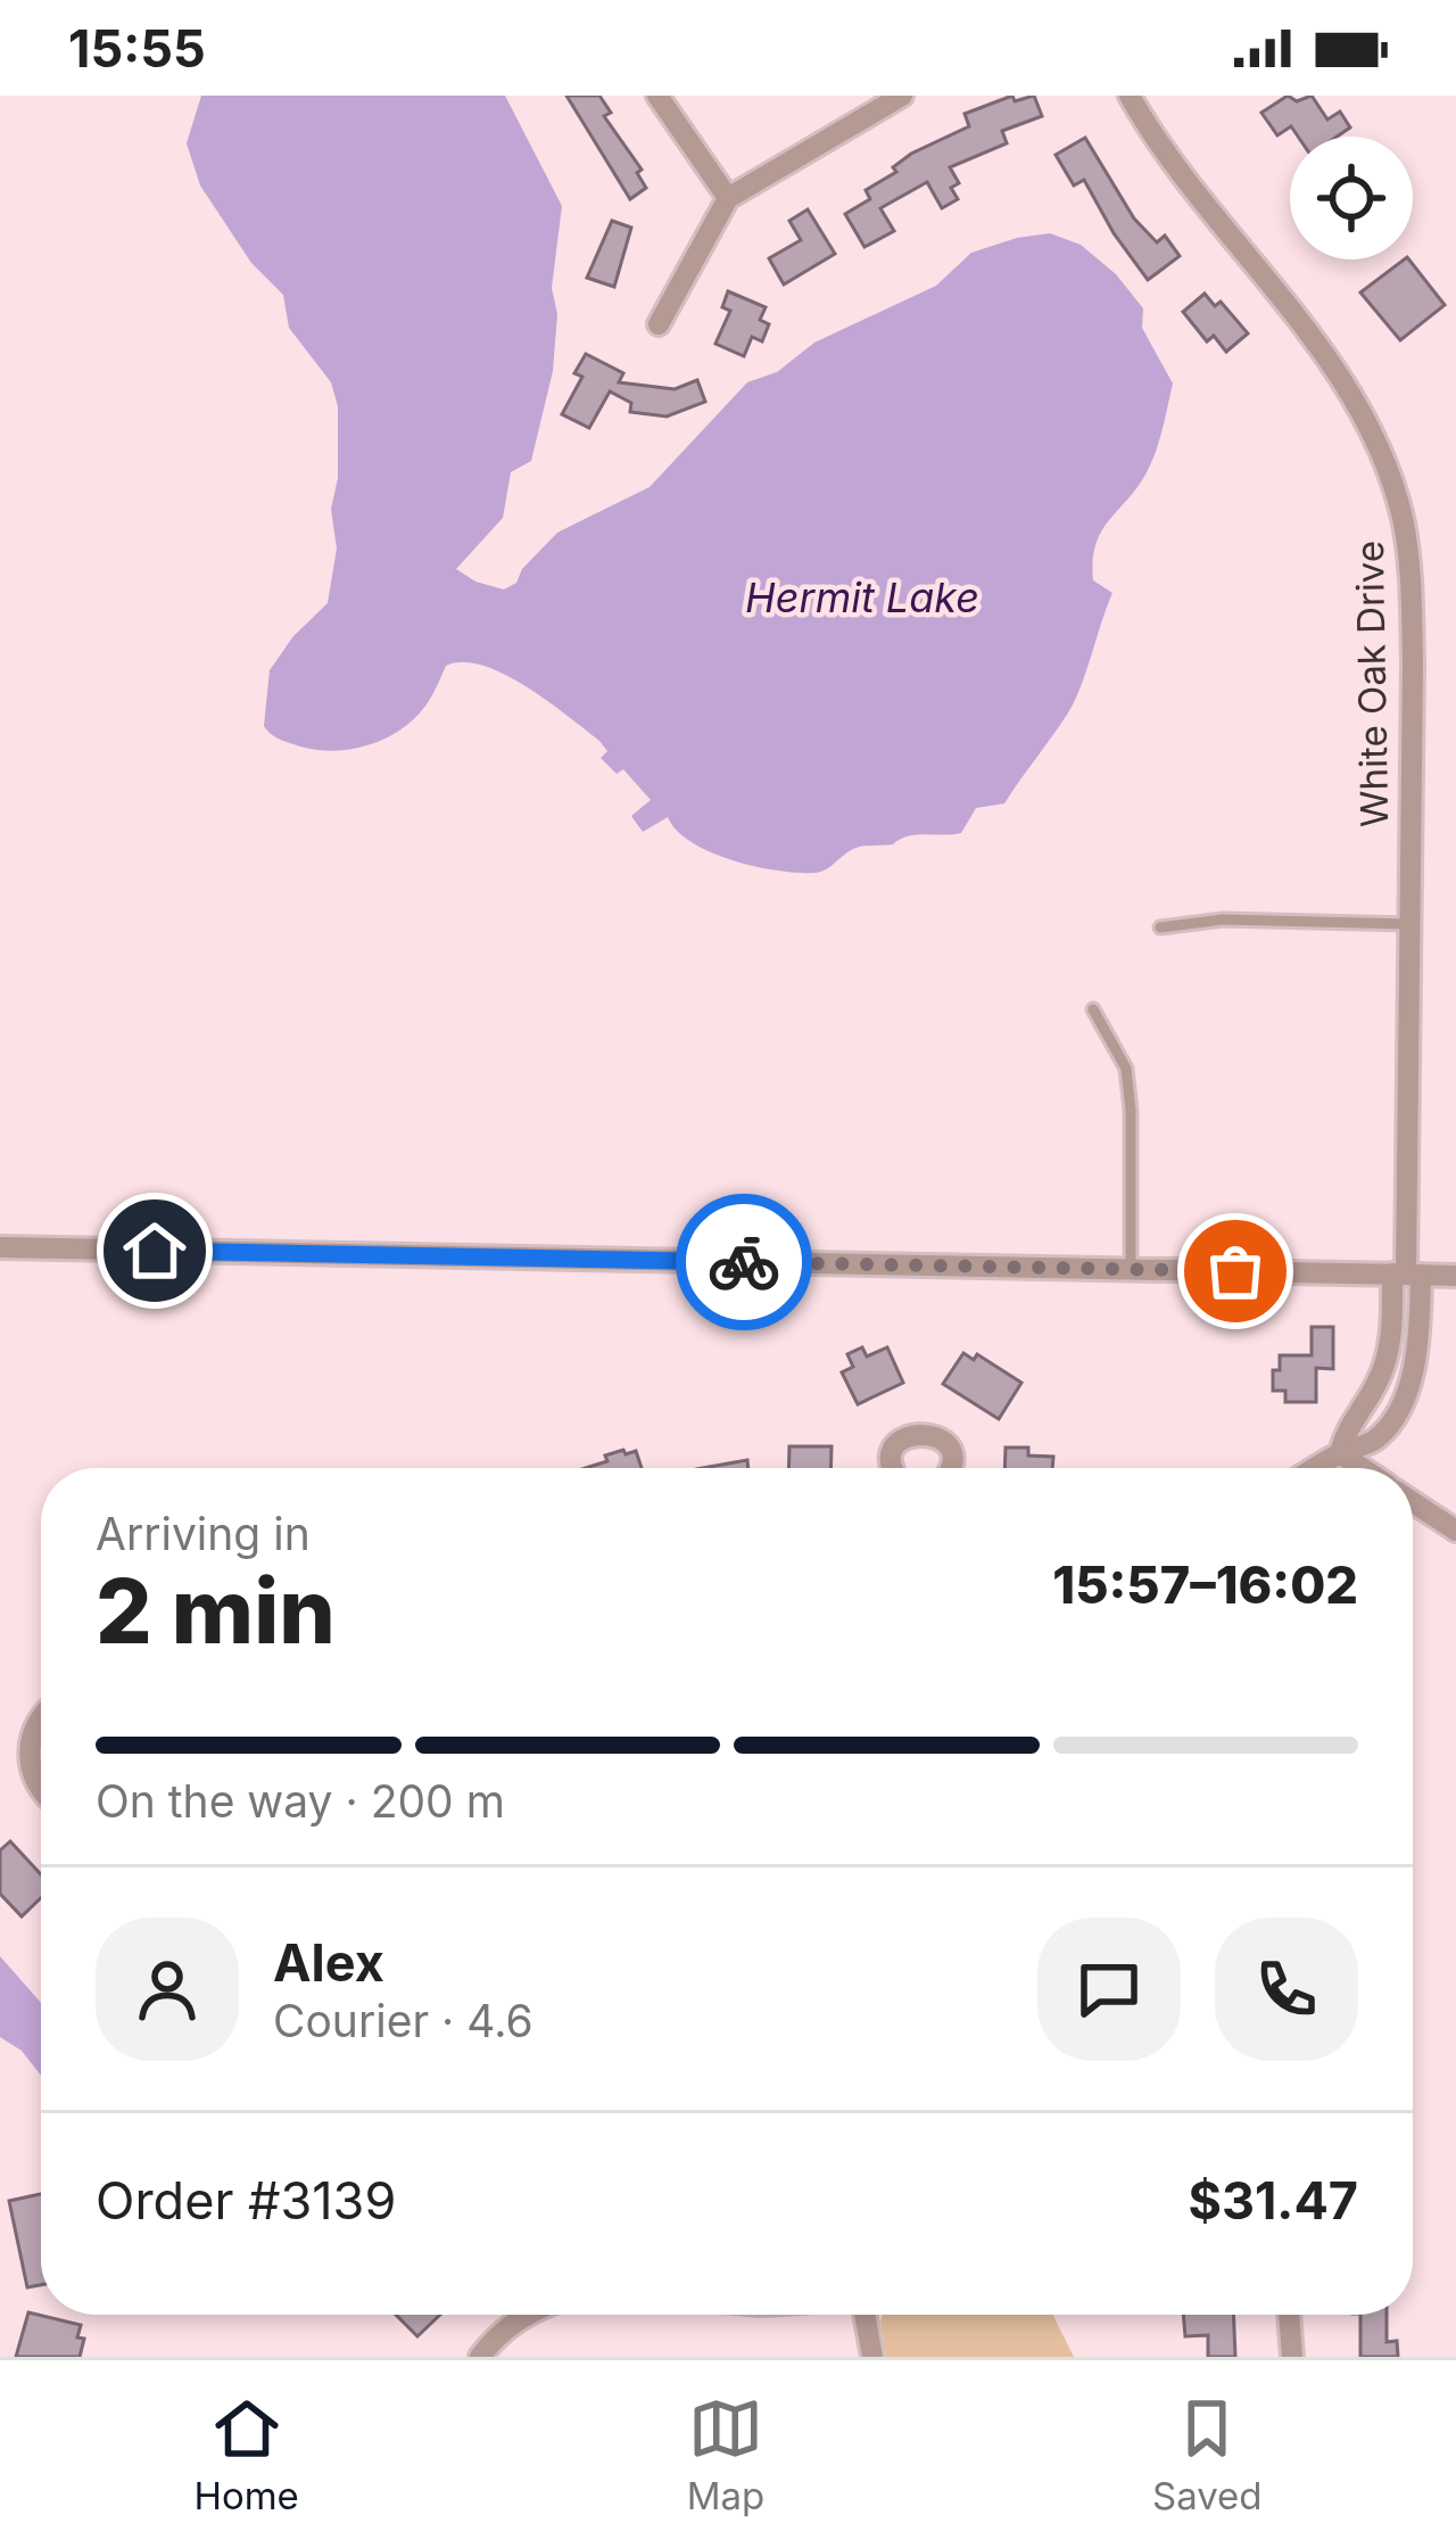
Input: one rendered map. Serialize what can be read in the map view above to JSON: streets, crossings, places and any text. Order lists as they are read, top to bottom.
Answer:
{
  "streets": {
    "street": ["White Oak Drive"]
  },
  "water": ["Hermit Lake"],
  "page": {
    "status": "15:55",
    "heading": ["2 min", "Arriving in", "15:57–16:02"],
    "panel": [
      "Alex",
      "Courier · 4.6",
      "Order #3139",
      "$31.47"
    ],
    "bar": "On the way · 200 m",
    "tabs": ["Home", "Map", "Saved"]
  }
}
